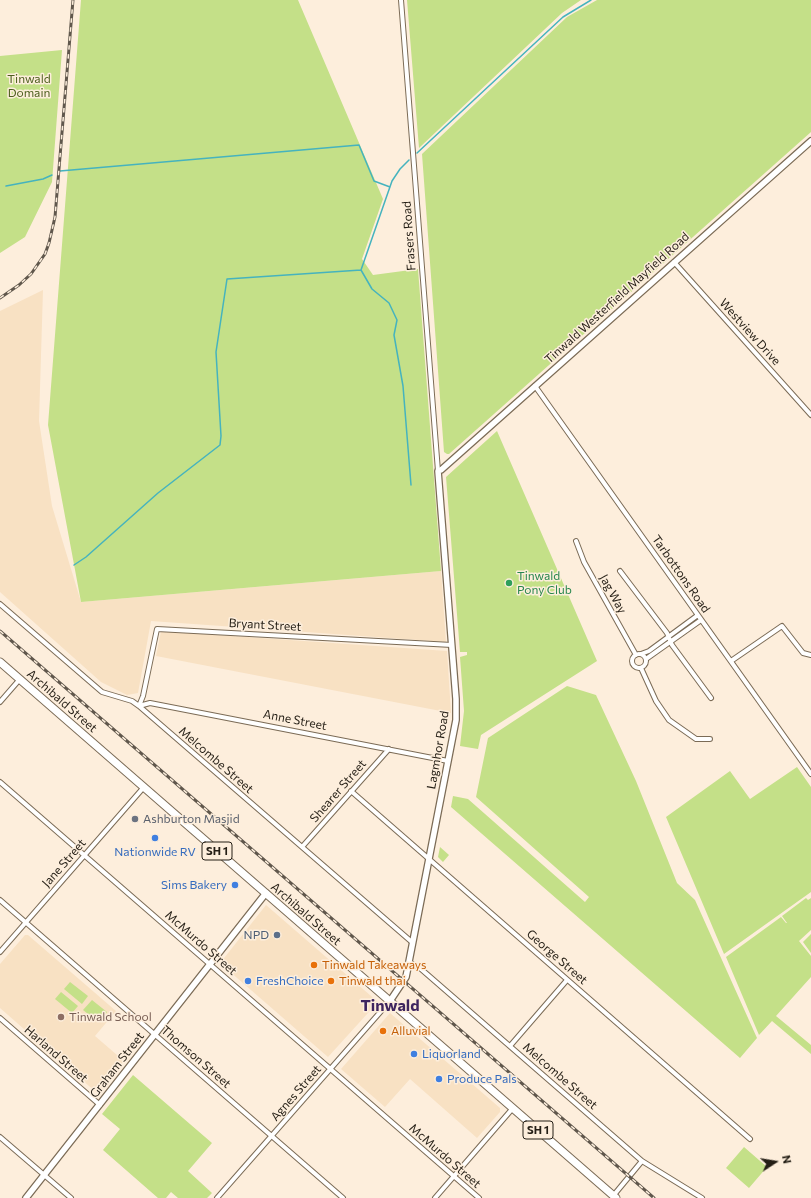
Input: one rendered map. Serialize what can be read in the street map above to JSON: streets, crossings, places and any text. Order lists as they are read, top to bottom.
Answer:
{
  "streets": {
    "highway": ["Archibald Street", "SH 1"],
    "street": [
      "Frasers Road",
      "Tinwald Westerfield Mayfield Road",
      "Westview Drive",
      "Tarbottons Road",
      "Jag Way",
      "Bryant Street",
      "Anne Street",
      "Lagmhor Road",
      "Melcombe Street",
      "Shearer Street",
      "Jane Street",
      "McMurdo Street",
      "George Street",
      "Harland Street",
      "Thomson Street",
      "Graham Street",
      "Agnes Street"
    ]
  },
  "crossings": [
    ["Frasers Road", "Tinwald Westerfield Mayfield Road"],
    ["Frasers Road", "Lagmhor Road"],
    ["Tinwald Westerfield Mayfield Road", "Westview Drive"],
    ["Tinwald Westerfield Mayfield Road", "Tarbottons Road"],
    ["Tinwald Westerfield Mayfield Road", "Lagmhor Road"],
    ["Bryant Street", "Anne Street"],
    ["Bryant Street", "Lagmhor Road"],
    ["Bryant Street", "Melcombe Street"],
    ["Archibald Street", "Lagmhor Road"],
    ["Archibald Street", "Jane Street"],
    ["Archibald Street", "Graham Street"],
    ["Archibald Street", "Agnes Street"],
    ["Anne Street", "Lagmhor Road"],
    ["Anne Street", "Melcombe Street"],
    ["Anne Street", "Shearer Street"],
    ["Lagmhor Road", "Melcombe Street"],
    ["Lagmhor Road", "George Street"],
    ["Lagmhor Road", "Agnes Street"],
    ["Melcombe Street", "Shearer Street"],
    ["Shearer Street", "George Street"],
    ["Jane Street", "McMurdo Street"],
    ["Jane Street", "Thomson Street"],
    ["McMurdo Street", "Graham Street"],
    ["McMurdo Street", "Agnes Street"],
    ["Harland Street", "Graham Street"],
    ["Thomson Street", "Graham Street"],
    ["Thomson Street", "Agnes Street"]
  ],
  "districts": ["Tinwald"],
  "parks": ["Tinwald Domain"],
  "places": [
    "Tinwald Pony Club",
    "Ashburton Masjid",
    "Nationwide RV",
    "Sims Bakery",
    "NPD",
    "Tinwald Takeaways",
    "FreshChoice",
    "Tinwald thai",
    "Tinwald School",
    "Alluvial",
    "Liquorland",
    "Produce Pals"
  ],
  "north": "right"
}
